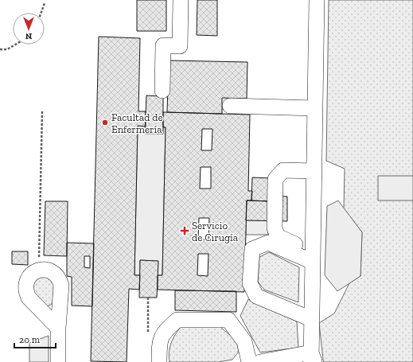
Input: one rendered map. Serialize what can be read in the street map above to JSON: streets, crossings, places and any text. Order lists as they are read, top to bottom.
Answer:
{
  "places": {
    "other": ["Facultad de Enfermería"],
    "health": ["Servicio de Cirugía"]
  },
  "scale_bar": "20 m",
  "north": "bottom"
}
